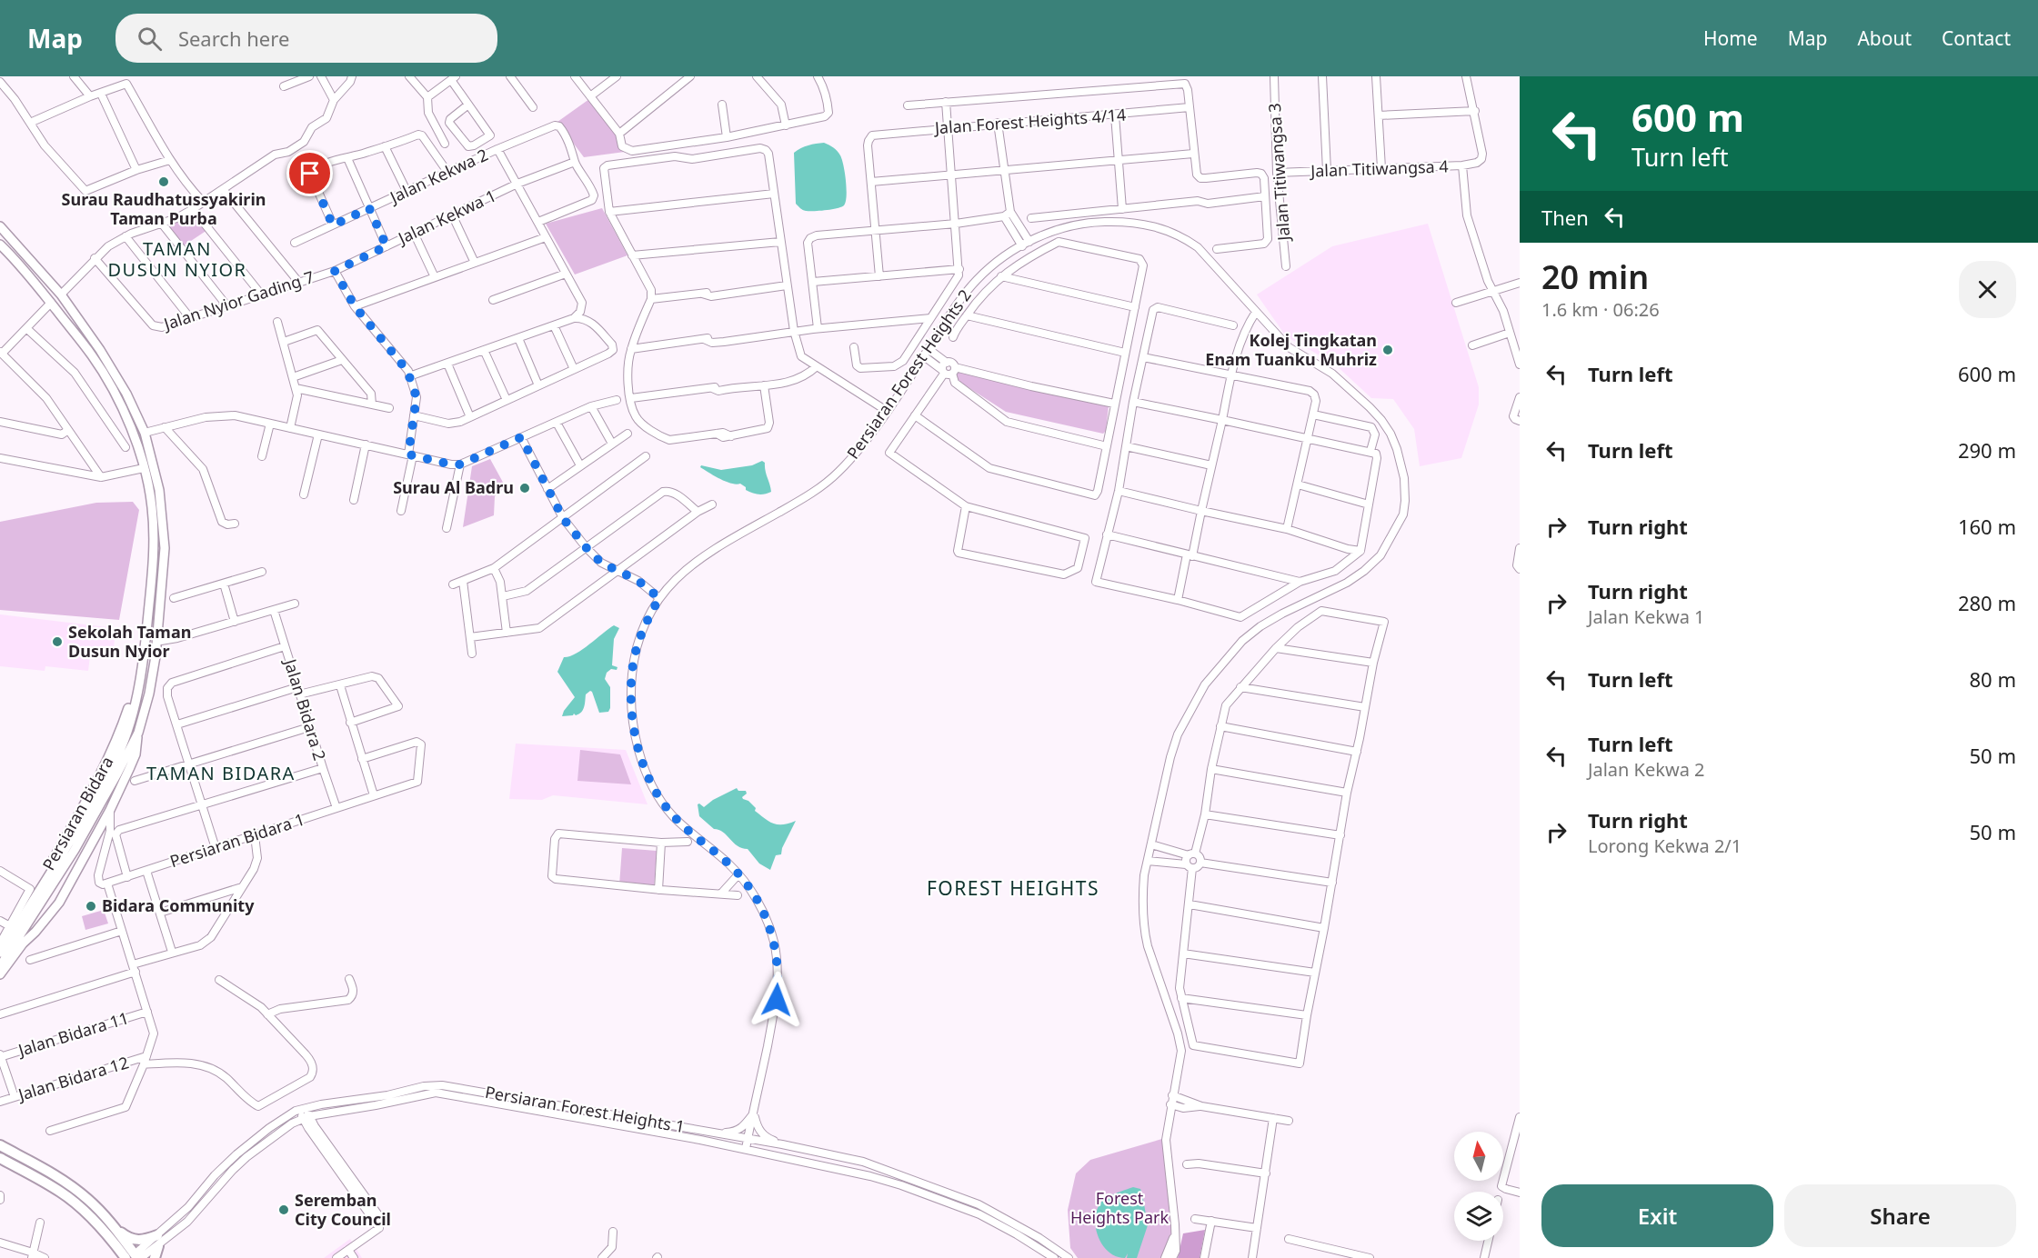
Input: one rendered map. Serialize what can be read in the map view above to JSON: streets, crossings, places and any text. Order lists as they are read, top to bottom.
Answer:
{
  "streets": {
    "main road": ["Persiaran Bidara"],
    "street": [
      "Jalan Forest Heights 4/14",
      "Jalan Titiwangsa 4",
      "Jalan Titiwangsa 3",
      "Jalan Kekwa 2",
      "Jalan Kekwa 1",
      "Jalan Nyior Gading 7",
      "Persiaran Forest Heights 2",
      "Jalan Bidara 2",
      "Persiaran Bidara 1",
      "Jalan Bidara 11",
      "Jalan Bidara 12",
      "Persiaran Forest Heights 1"
    ]
  },
  "crossings": [
    ["Jalan Titiwangsa 4", "Jalan Titiwangsa 3"],
    ["Jalan Kekwa 2", "Jalan Kekwa 1"],
    ["Jalan Kekwa 1", "Jalan Nyior Gading 7"],
    ["Persiaran Forest Heights 2", "Persiaran Forest Heights 1"],
    ["Jalan Bidara 2", "Persiaran Bidara 1"]
  ],
  "districts": ["TAMAN DUSUN NYIOR", "TAMAN BIDARA", "FOREST HEIGHTS"],
  "parks": ["Forest Heights Park"],
  "places": [
    "Surau Raudhatussyakirin Taman Purba",
    "Kolej Tingkatan Enam Tuanku Muhriz",
    "Surau Al Badru",
    "Sekolah Taman Dusun Nyior",
    "Bidara Community",
    "Seremban City Council"
  ],
  "north": "top",
  "page": {
    "header": "Map",
    "search": "Search here",
    "nav": [
      "Home",
      "Map",
      "About",
      "Contact"
    ],
    "turn": ["600 m", "Turn left"],
    "then": "Then",
    "heading": ["20 min", "1.6 km · 06:26"],
    "list": [
      {
        "name": "Turn left",
        "value": "600 m"
      },
      {
        "name": "Turn left",
        "value": "290 m"
      },
      {
        "name": "Turn right",
        "value": "160 m"
      },
      {
        "name": "Turn right",
        "note": "Jalan Kekwa 1",
        "value": "280 m"
      },
      {
        "name": "Turn left",
        "value": "80 m"
      },
      {
        "name": "Turn left",
        "note": "Jalan Kekwa 2",
        "value": "50 m"
      },
      {
        "name": "Turn right",
        "note": "Lorong Kekwa 2/1",
        "value": "50 m"
      }
    ],
    "buttons": ["Exit", "Share"]
  }
}
